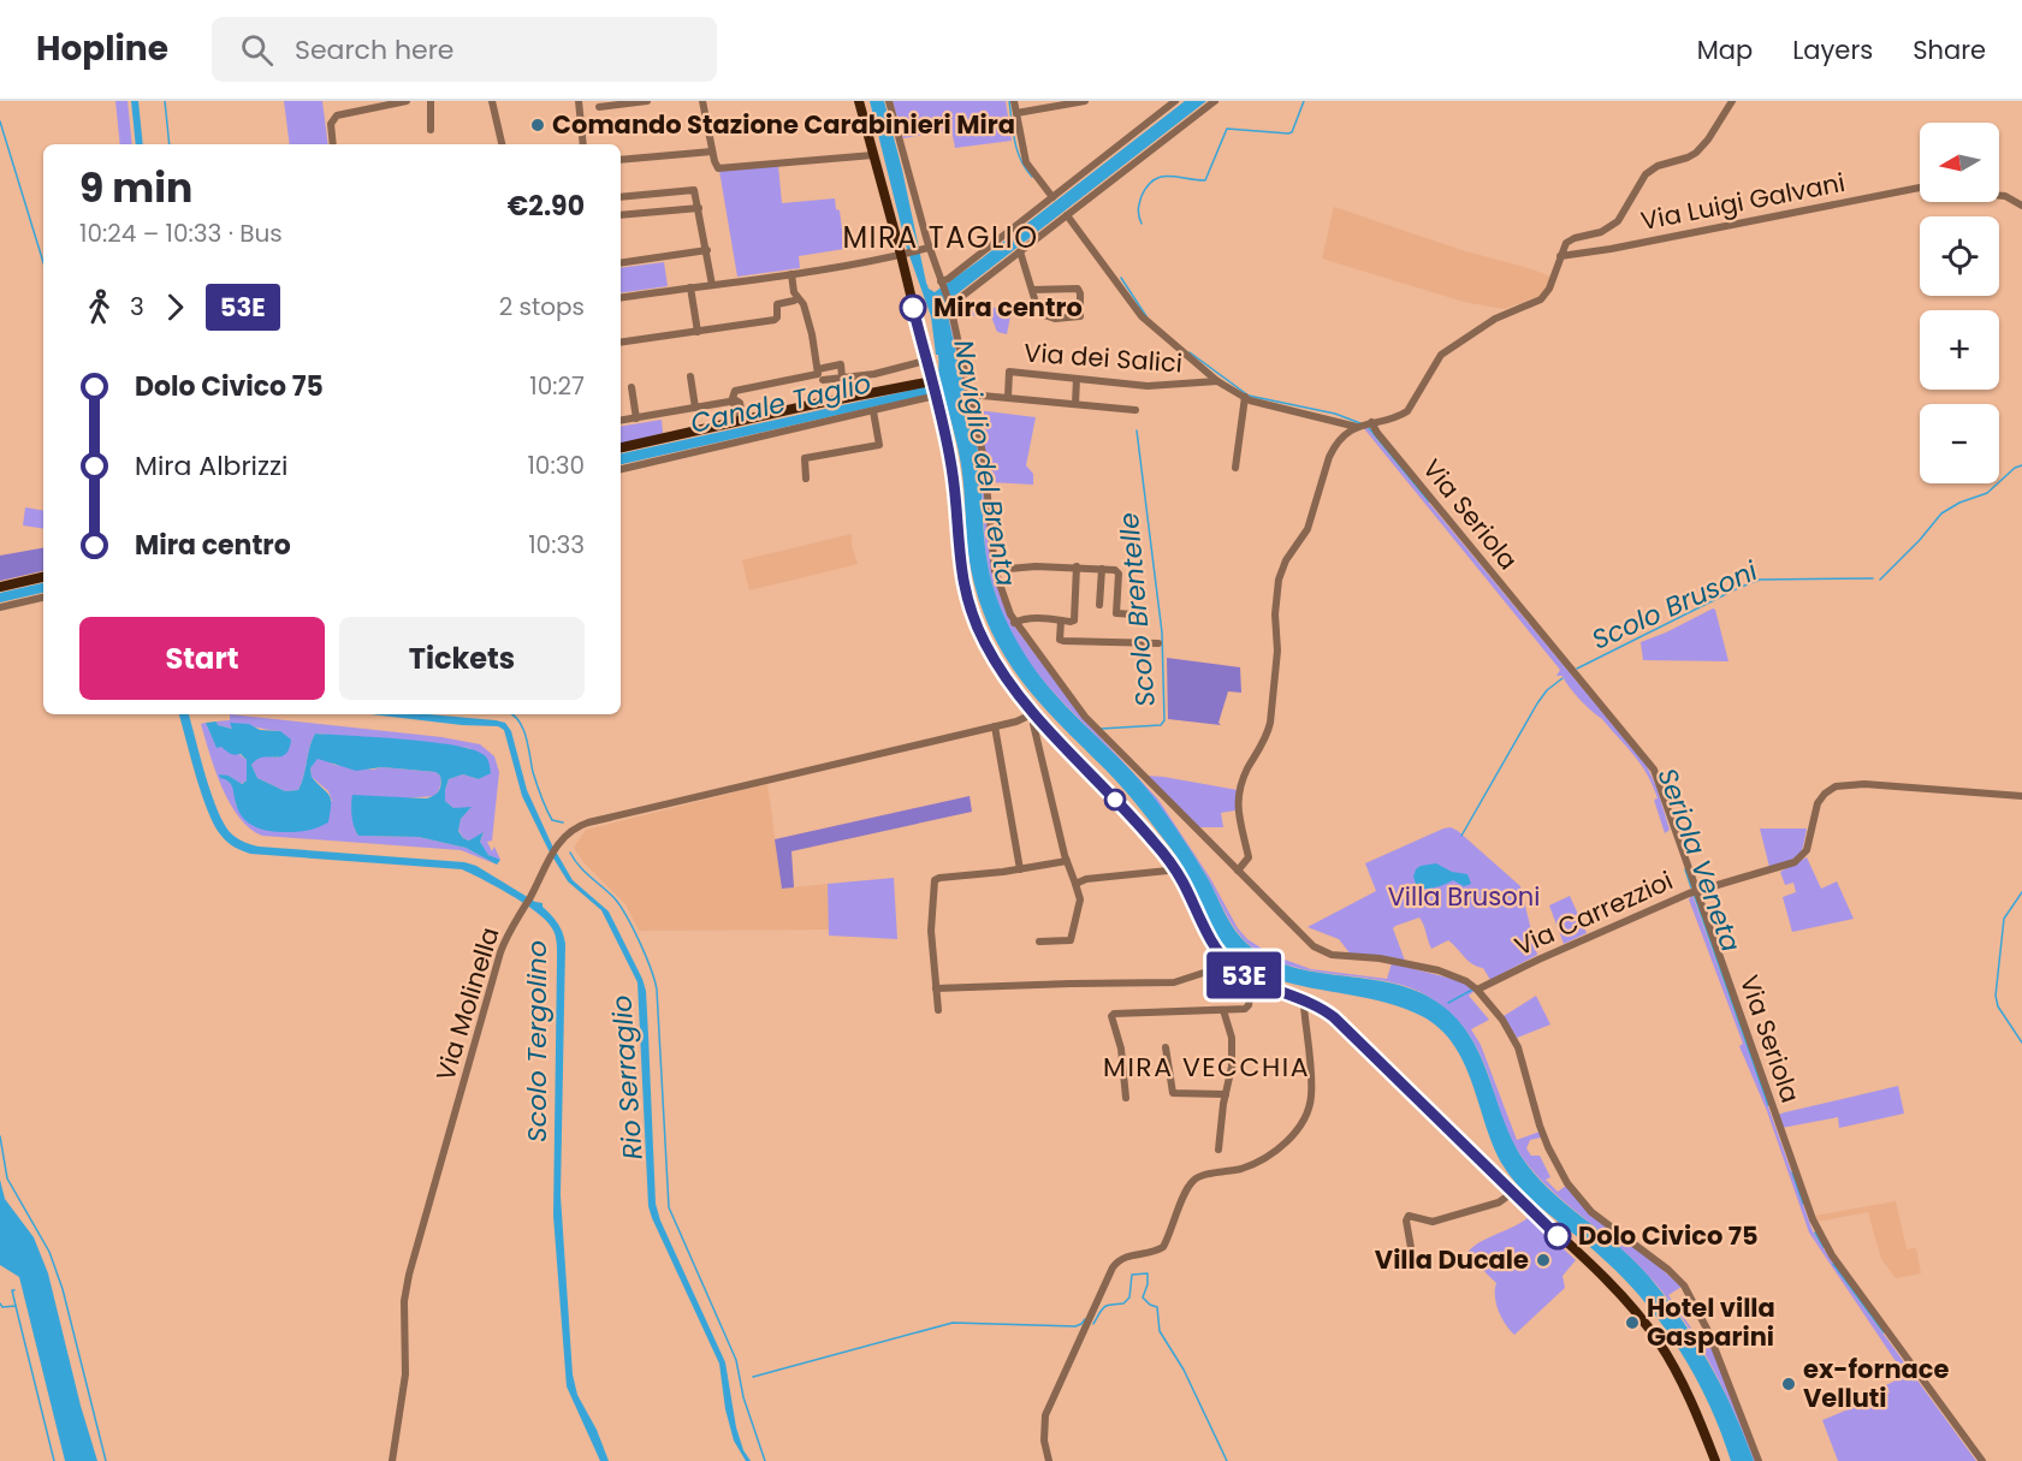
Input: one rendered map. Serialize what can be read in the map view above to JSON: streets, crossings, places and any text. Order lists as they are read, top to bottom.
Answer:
{
  "streets": {
    "street": [
      "Via Luigi Galvani",
      "Via dei Salici",
      "Via Seriola",
      "Via Carrezzioi",
      "Via Molinella"
    ]
  },
  "crossings": [
    ["Via Seriola", "Via Carrezzioi"]
  ],
  "districts": ["MIRA TAGLIO", "MIRA VECCHIA"],
  "water": [
    "Canale Taglio",
    "Naviglio del Brenta",
    "Scolo Brusoni",
    "Scolo Brentelle",
    "Seriola Veneta",
    "Scolo Tergolino",
    "Rio Serraglio"
  ],
  "parks": ["Villa Brusoni"],
  "places": [
    "Comando Stazione Carabinieri Mira",
    "Mira centro",
    "Dolo Civico 75",
    "Villa Ducale",
    "Hotel villa Gasparini",
    "ex-fornace Velluti"
  ],
  "lines": ["bus line 53E"],
  "north": "left",
  "page": {
    "header": "Hopline",
    "search": "Search here",
    "nav": ["Map", "Layers", "Share"],
    "on_map": "53E",
    "map_buttons": ["+", "−"],
    "heading": ["9 min", "10:24 – 10:33 · Bus", "€2.90"],
    "legs": ["3", "53E", "2 stops"],
    "list": [
      {
        "name": "Dolo Civico 75",
        "value": "10:27"
      },
      {
        "name": "Mira Albrizzi",
        "value": "10:30"
      },
      {
        "name": "Mira centro",
        "value": "10:33"
      }
    ],
    "buttons": ["Start", "Tickets"]
  }
}
